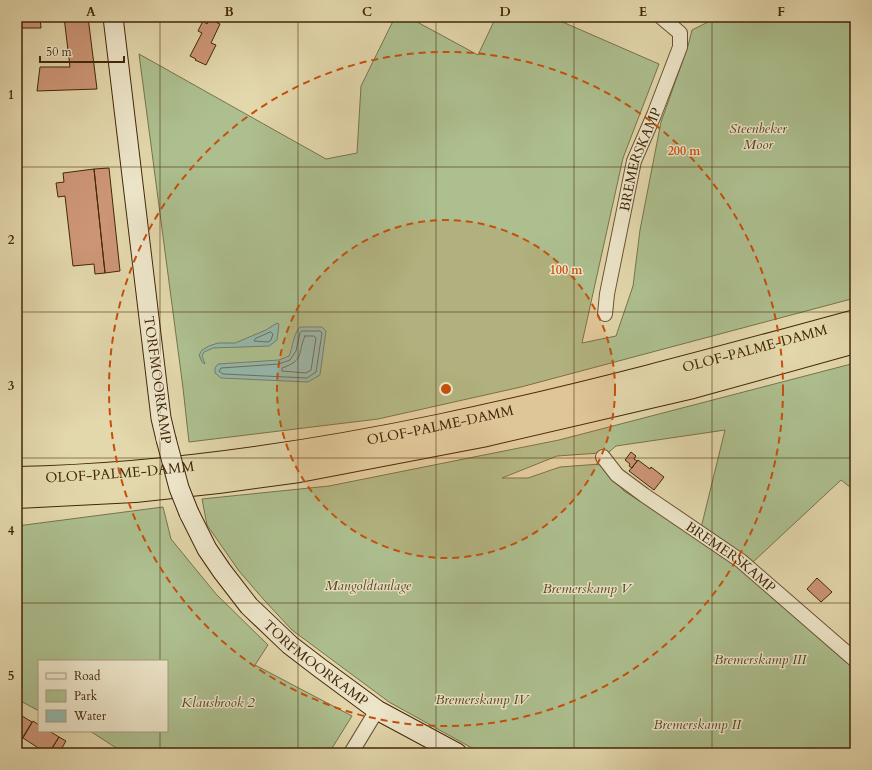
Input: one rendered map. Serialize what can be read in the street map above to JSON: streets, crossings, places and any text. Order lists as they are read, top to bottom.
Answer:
{
  "streets": {
    "highway": ["OLOF-PALME-DAMM"],
    "street": ["BREMERSKAMP", "TORFMOORKAMP"]
  },
  "parks": [
    "Steenbeker Moor",
    "Mangoldtanlage",
    "Bremerskamp V",
    "Bremerskamp III",
    "Bremerskamp IV",
    "Klausbrook 2",
    "Bremerskamp II"
  ],
  "legend": ["Road", "Park", "Water"],
  "scale_bar": "50 m",
  "grid": {
    "columns": [
      "A",
      "B",
      "C",
      "D",
      "E",
      "F"
    ],
    "rows": [
      "1",
      "2",
      "3",
      "4",
      "5"
    ]
  },
  "rings": ["200 m", "100 m"]
}
